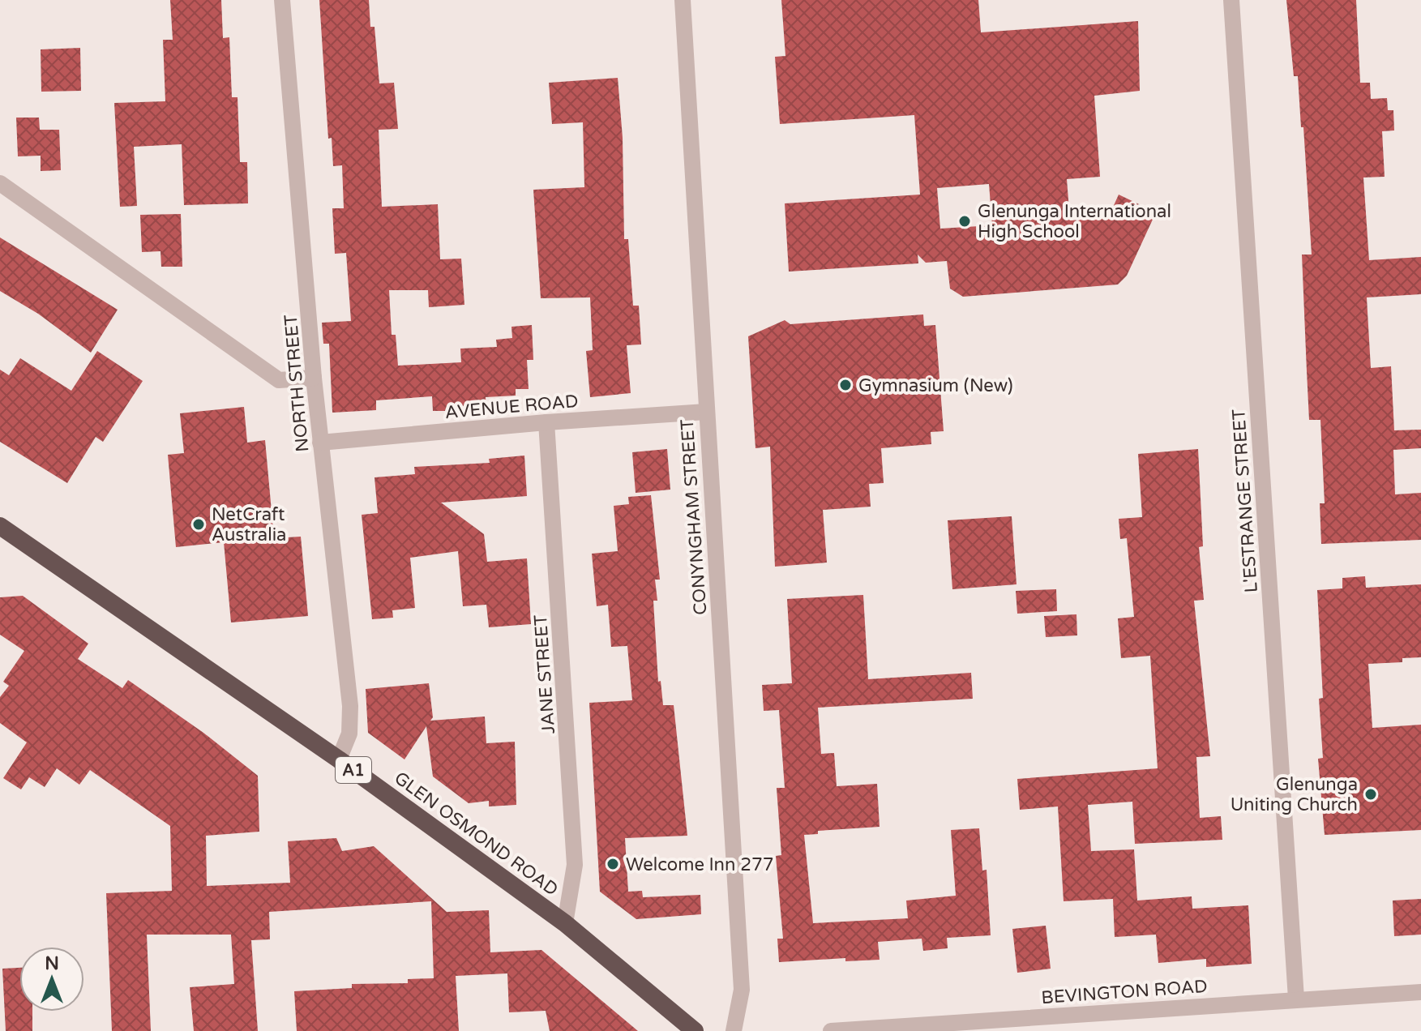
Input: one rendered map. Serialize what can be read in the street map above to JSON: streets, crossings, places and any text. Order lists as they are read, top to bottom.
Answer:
{
  "streets": {
    "highway": ["A1", "GLEN OSMOND ROAD"],
    "street": [
      "NORTH STREET",
      "AVENUE ROAD",
      "L'ESTRANGE STREET",
      "CONYNGHAM STREET",
      "JANE STREET",
      "BEVINGTON ROAD"
    ]
  },
  "crossings": [
    ["NORTH STREET", "AVENUE ROAD"],
    ["NORTH STREET", "GLEN OSMOND ROAD"],
    ["AVENUE ROAD", "CONYNGHAM STREET"],
    ["AVENUE ROAD", "JANE STREET"],
    ["L'ESTRANGE STREET", "BEVINGTON ROAD"],
    ["JANE STREET", "GLEN OSMOND ROAD"]
  ],
  "places": [
    "Glenunga International High School",
    "Gymnasium (New)",
    "NetCraft Australia",
    "Glenunga Uniting Church",
    "Welcome Inn 277"
  ],
  "north": "top"
}
